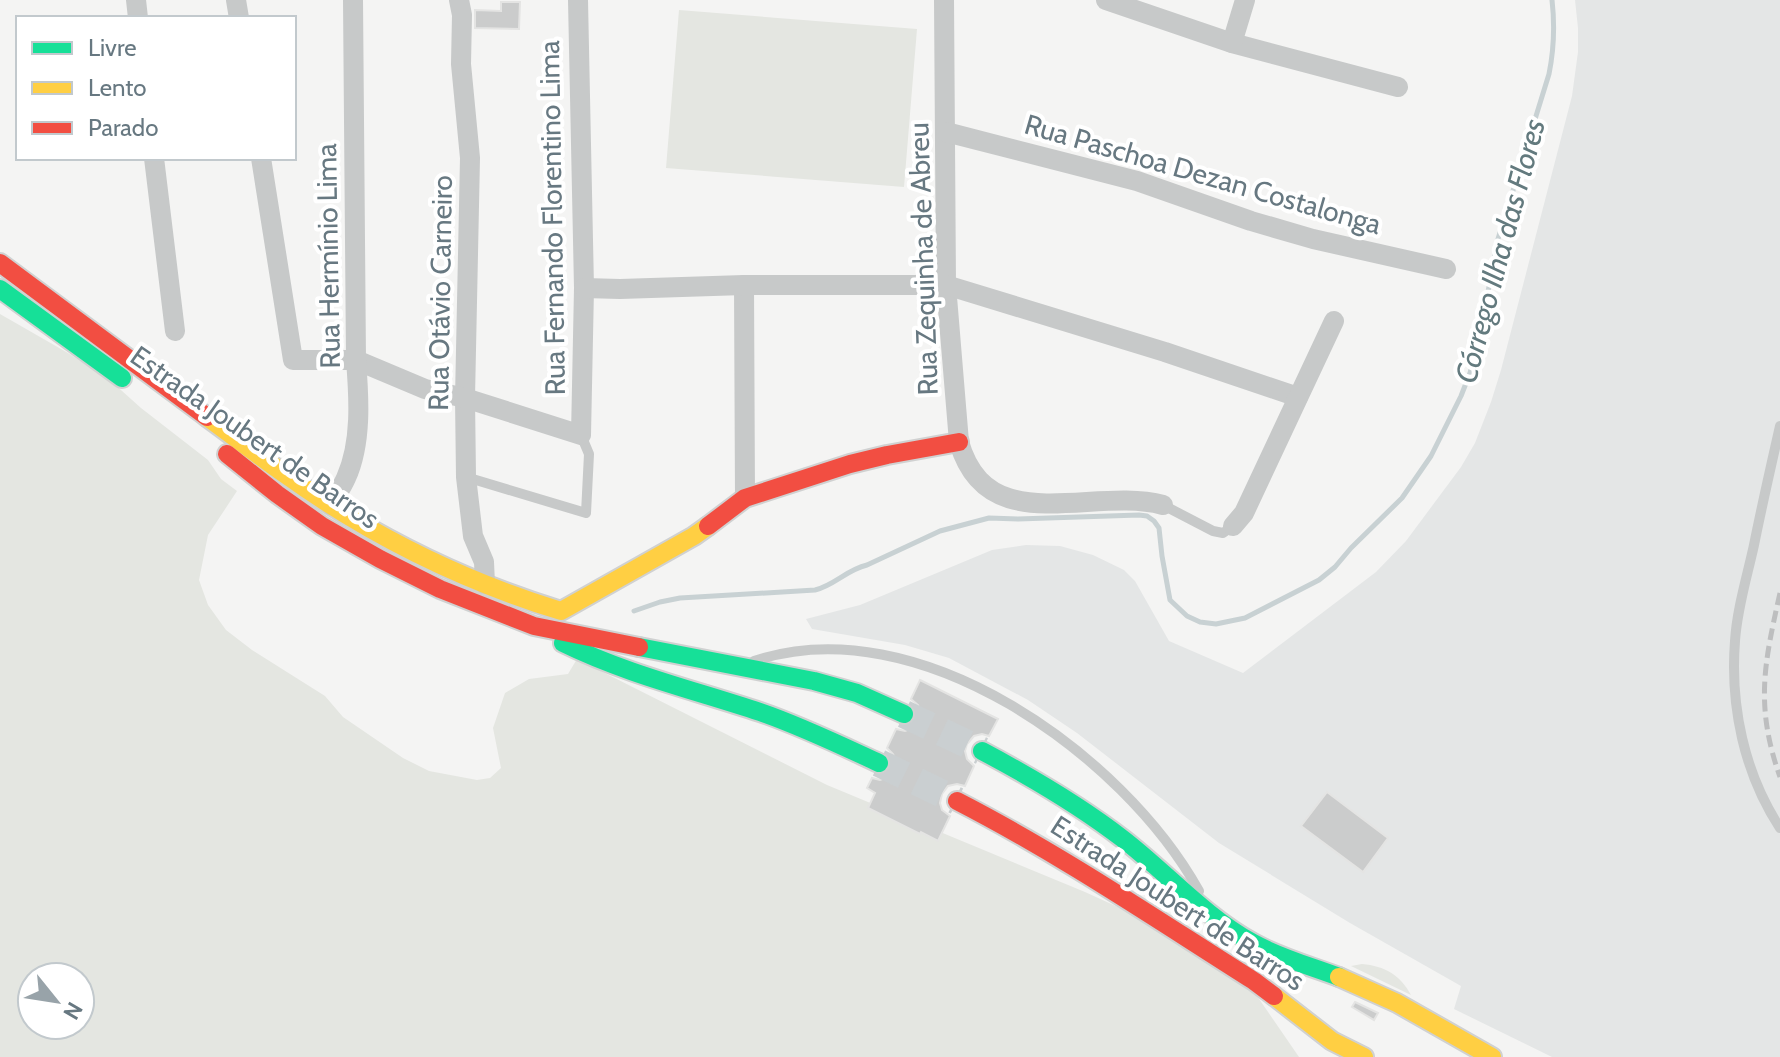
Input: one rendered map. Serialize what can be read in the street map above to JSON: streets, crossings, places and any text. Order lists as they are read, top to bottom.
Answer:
{
  "streets": {
    "main road": ["Estrada Joubert de Barros"],
    "street": [
      "Rua Paschoa Dezan Costalonga",
      "Rua Fernando Florentino Lima",
      "Rua Hermínio Lima",
      "Rua Zequinha de Abreu",
      "Rua Otávio Carneiro"
    ]
  },
  "crossings": [
    ["Rua Paschoa Dezan Costalonga", "Rua Zequinha de Abreu"]
  ],
  "water": ["Córrego Ilha das Flores"],
  "legend": ["Livre", "Lento", "Parado"],
  "north": "bottom right"
}
